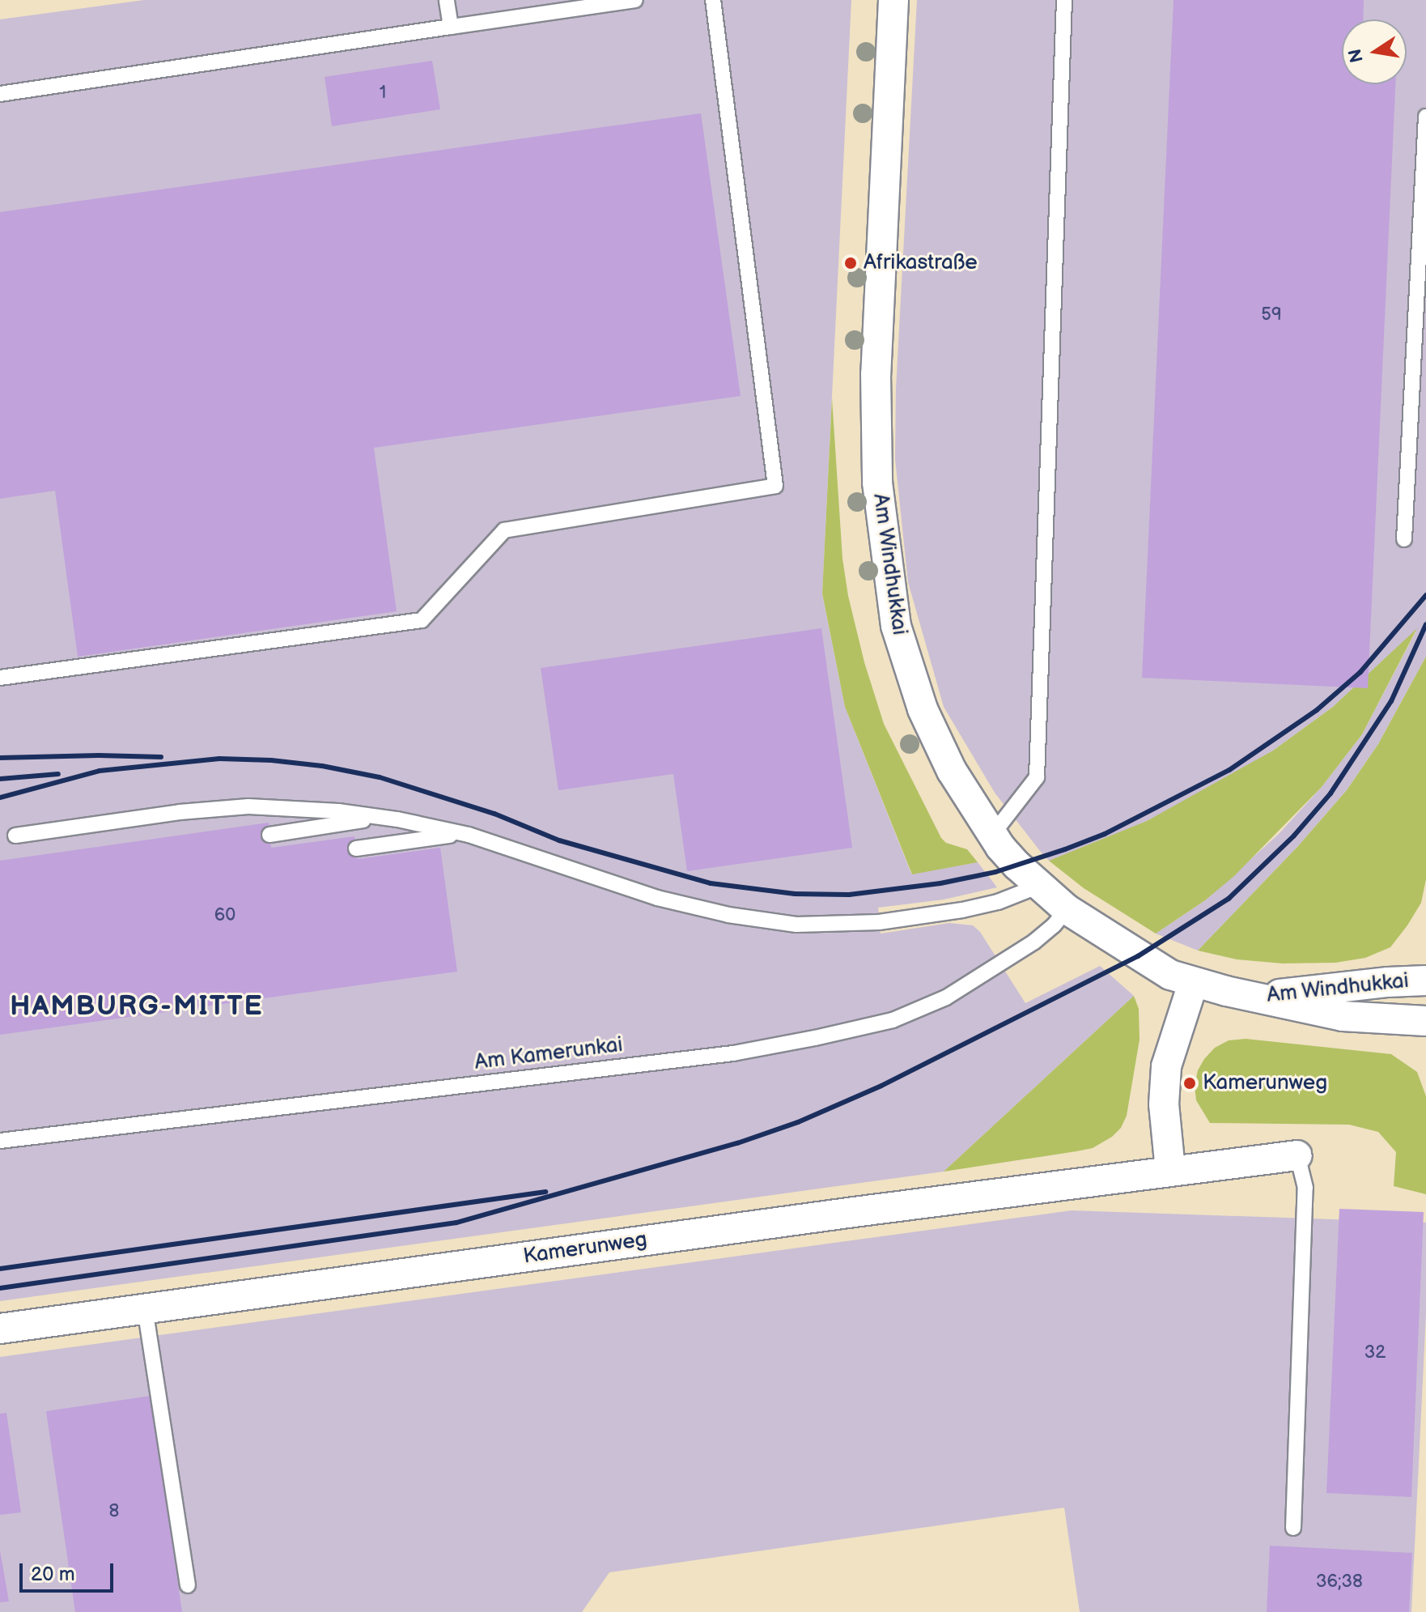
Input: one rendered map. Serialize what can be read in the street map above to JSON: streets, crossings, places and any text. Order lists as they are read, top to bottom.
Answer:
{
  "streets": {
    "street": ["Am Windhukkai", "Kamerunweg"],
    "lane": ["Am Kamerunkai"]
  },
  "crossings": [
    ["Am Windhukkai", "Am Kamerunkai"]
  ],
  "districts": ["HAMBURG-MITTE"],
  "places": ["Afrikastraße", "Kamerunweg"],
  "house_numbers": [
    "1",
    "59",
    "60",
    "32",
    "8",
    "36;38"
  ],
  "scale_bar": "20 m",
  "north": "left"
}
